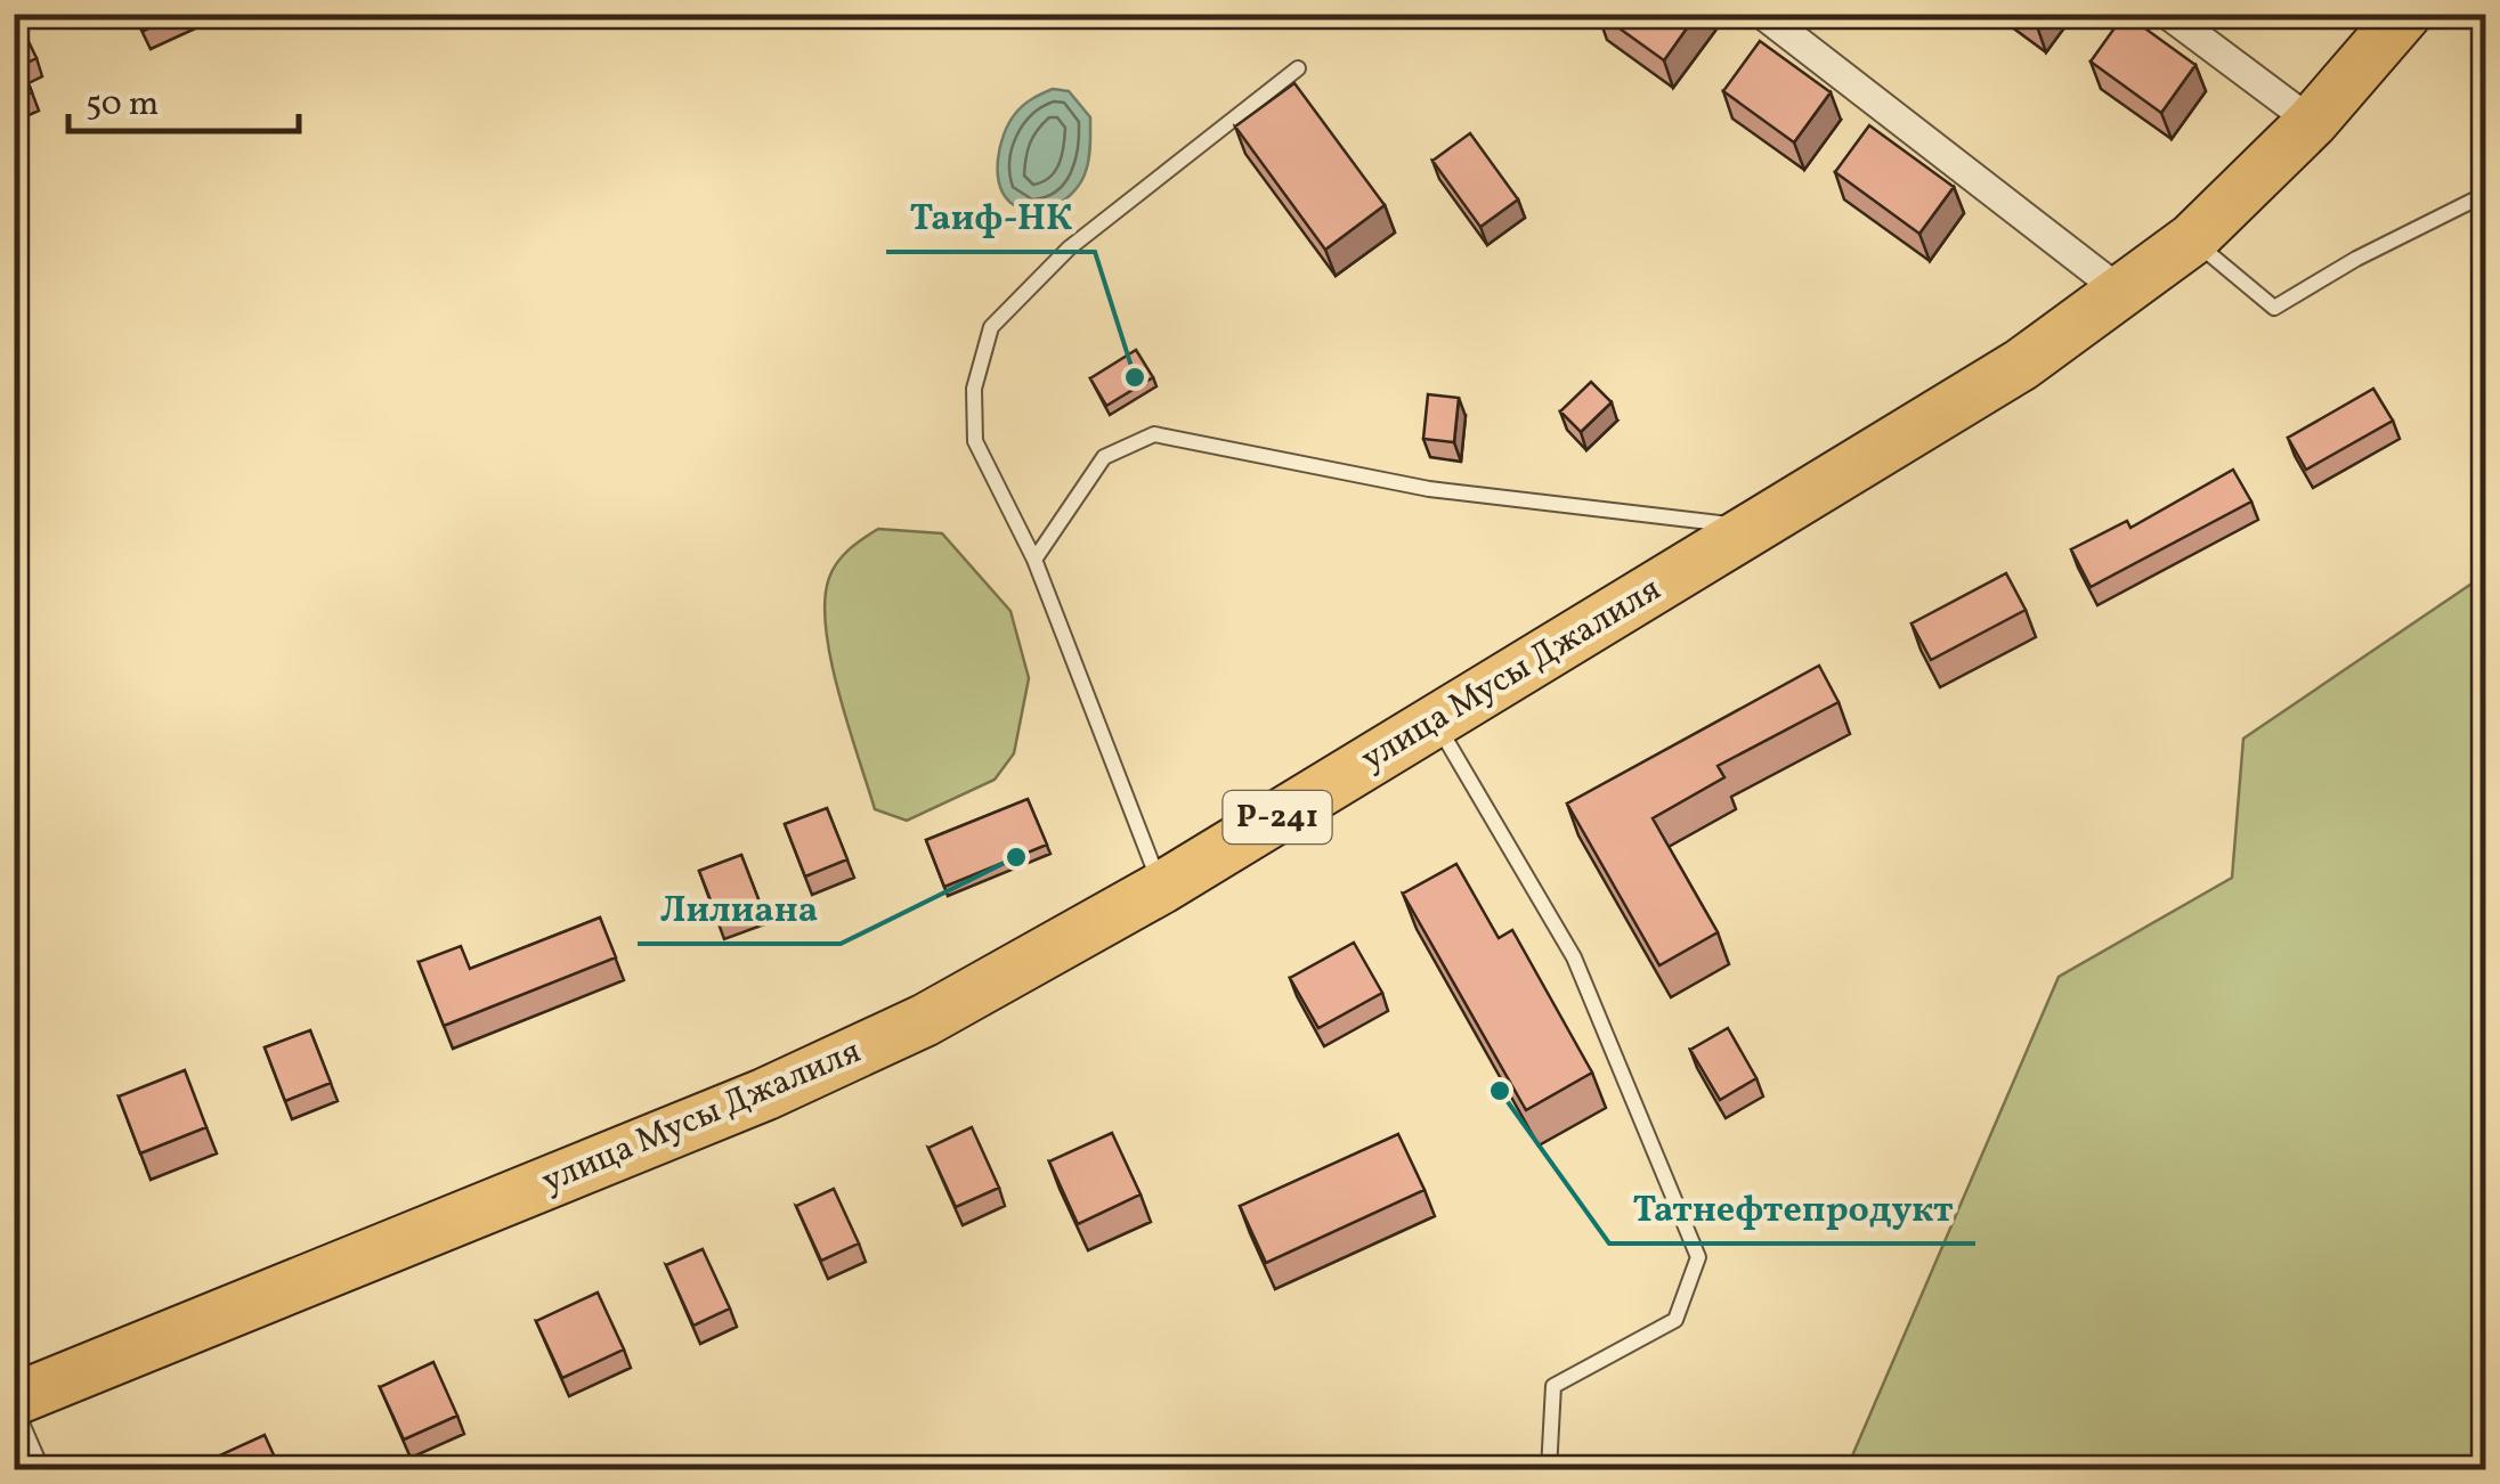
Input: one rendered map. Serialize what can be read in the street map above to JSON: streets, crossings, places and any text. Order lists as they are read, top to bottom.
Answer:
{
  "streets": {
    "highway": ["улица Мусы Джалиля", "Р-241"]
  },
  "places": ["Таиф-НК", "Лилиана", "Татнефтепродукт"],
  "scale_bar": "50 m"
}
